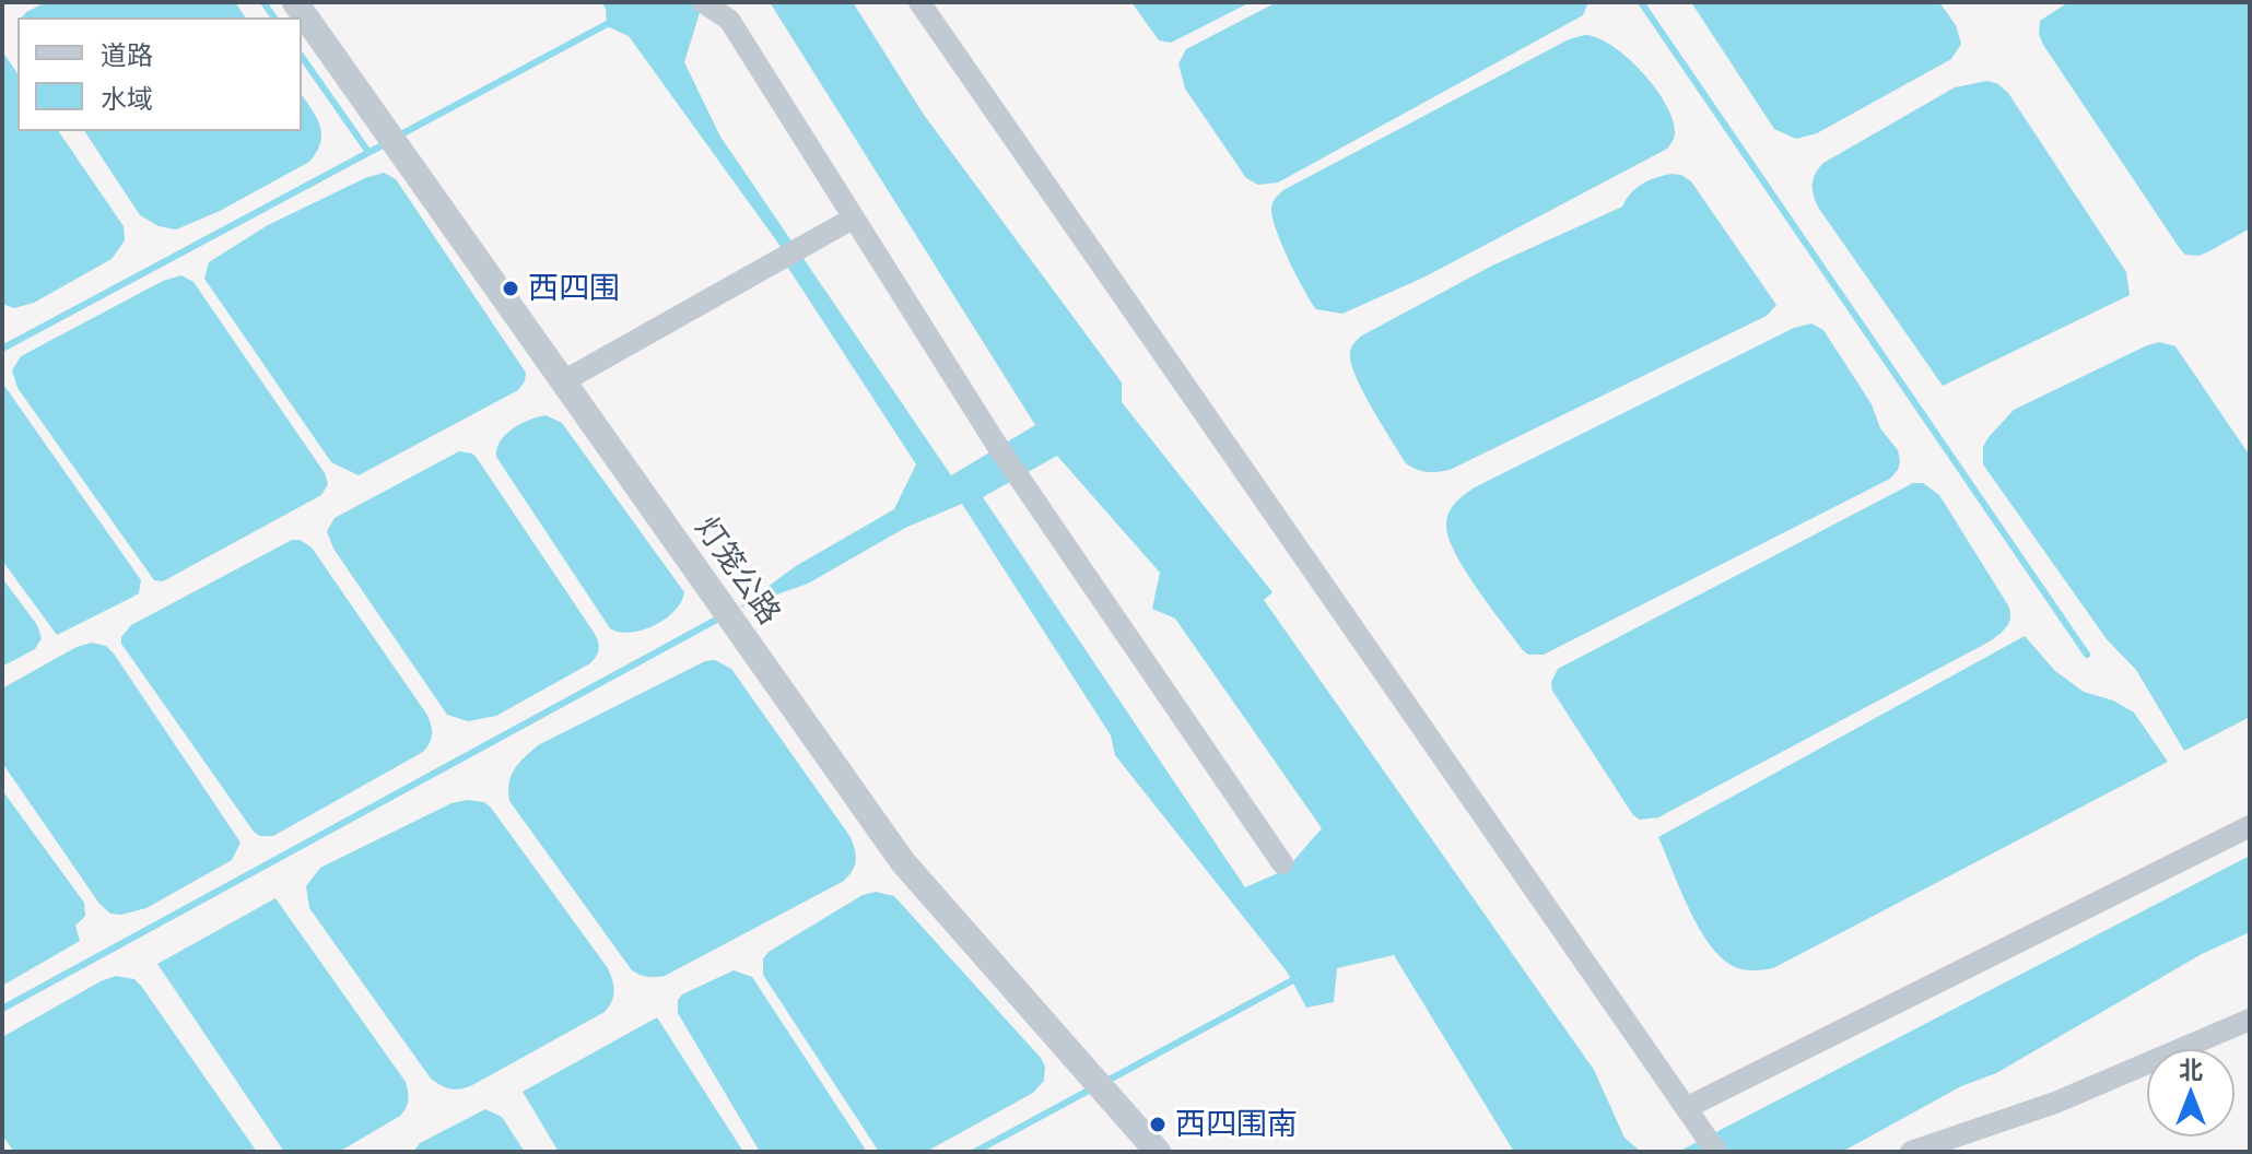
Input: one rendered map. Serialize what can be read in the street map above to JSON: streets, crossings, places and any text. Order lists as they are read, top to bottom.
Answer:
{
  "streets": {
    "street": ["灯笼公路"]
  },
  "places": ["西四围", "西四围南"],
  "legend": ["道路", "水域"],
  "north": "top"
}
